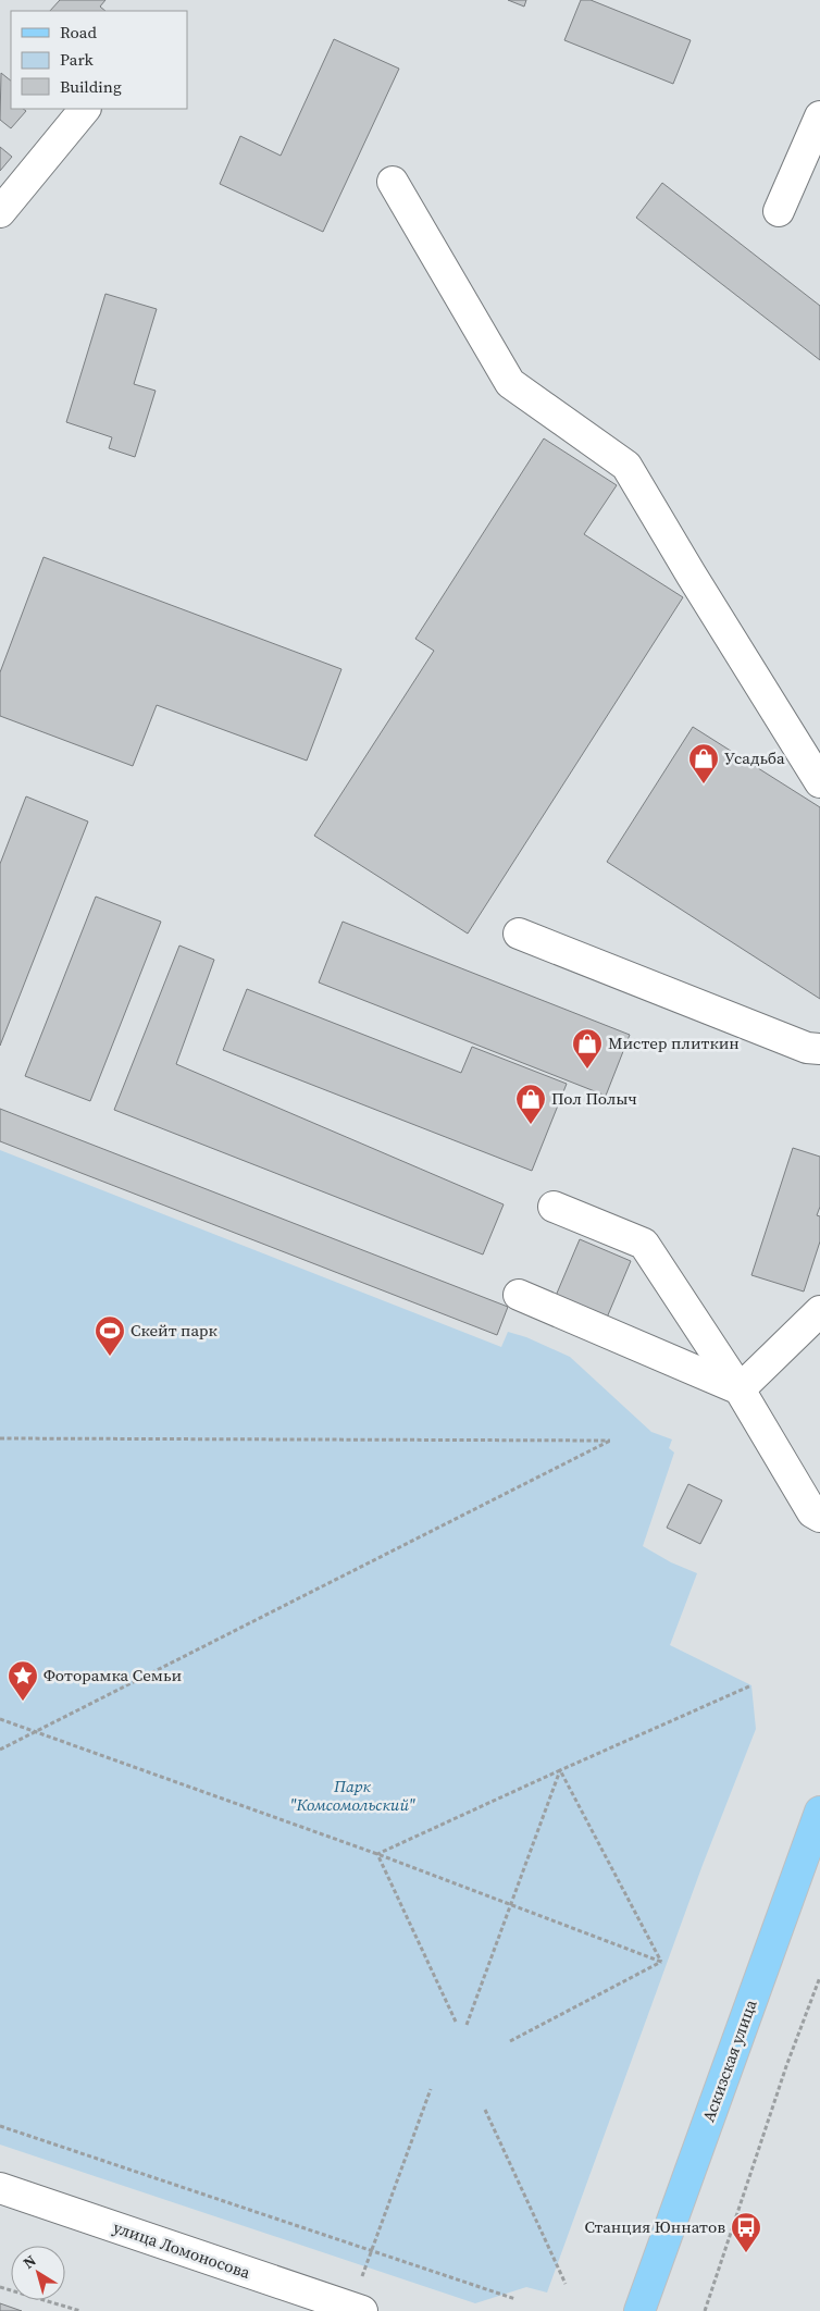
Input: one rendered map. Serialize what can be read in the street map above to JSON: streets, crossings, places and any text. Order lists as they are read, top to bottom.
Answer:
{
  "streets": {
    "main road": ["Аскизская улица"],
    "street": ["улица Ломоносова"]
  },
  "parks": ["Парк \"Комсомольский\""],
  "places": {
    "shop": ["Усадьба", "Мистер плиткин", "Пол Полыч"],
    "sports": ["Скейт парк"],
    "place": ["Фоторамка Семьи"],
    "bus stop": ["Станция Юннатов"]
  },
  "legend": ["Road", "Park", "Building"],
  "north": "top left"
}
